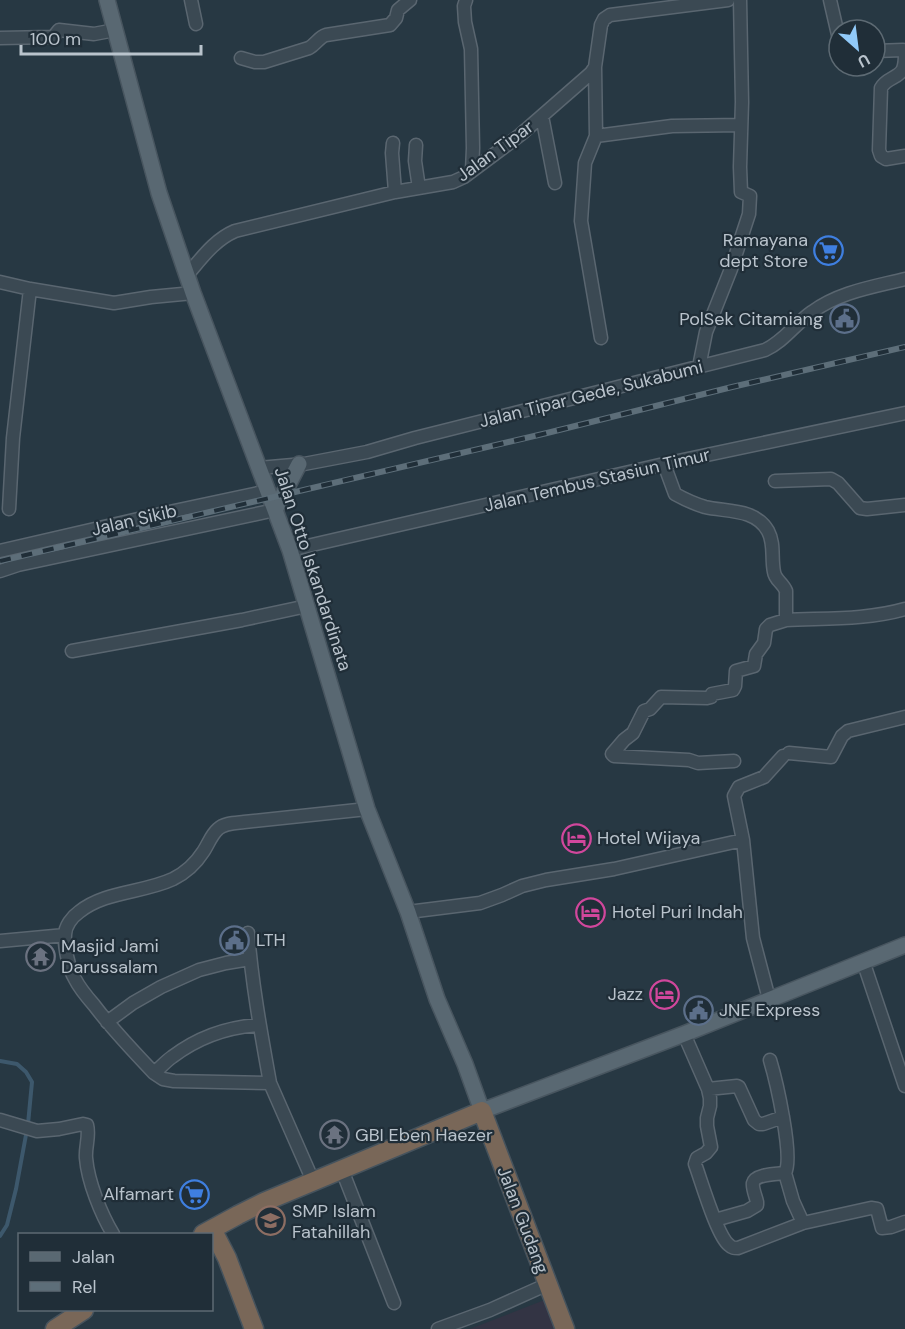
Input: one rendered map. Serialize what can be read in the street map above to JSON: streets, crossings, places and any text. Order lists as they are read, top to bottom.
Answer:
{
  "streets": {
    "highway": ["Jalan Gudang"],
    "main road": ["Jalan Otto Iskandardinata"],
    "street": [
      "Jalan Tipar",
      "Jalan Tipar Gede, Sukabumi",
      "Jalan Tembus Stasiun Timur",
      "Jalan Sikib"
    ]
  },
  "crossings": [
    ["Jalan Tipar", "Jalan Otto Iskandardinata"],
    ["Jalan Tipar Gede, Sukabumi", "Jalan Otto Iskandardinata"],
    ["Jalan Tembus Stasiun Timur", "Jalan Otto Iskandardinata"],
    ["Jalan Sikib", "Jalan Otto Iskandardinata"],
    ["Jalan Otto Iskandardinata", "Jalan Gudang"]
  ],
  "places": {
    "supermarket": ["Ramayana dept Store", "Alfamart"],
    "public building": ["PolSek Citamiang", "LTH", "JNE Express"],
    "hotel": ["Hotel Wijaya", "Hotel Puri Indah", "Jazz"],
    "temple": ["Masjid Jami Darussalam", "GBI Eben Haezer"],
    "school or university": ["SMP Islam Fatahillah"]
  },
  "legend": ["Jalan", "Rel"],
  "scale_bar": "100 m",
  "north": "bottom right"
}
